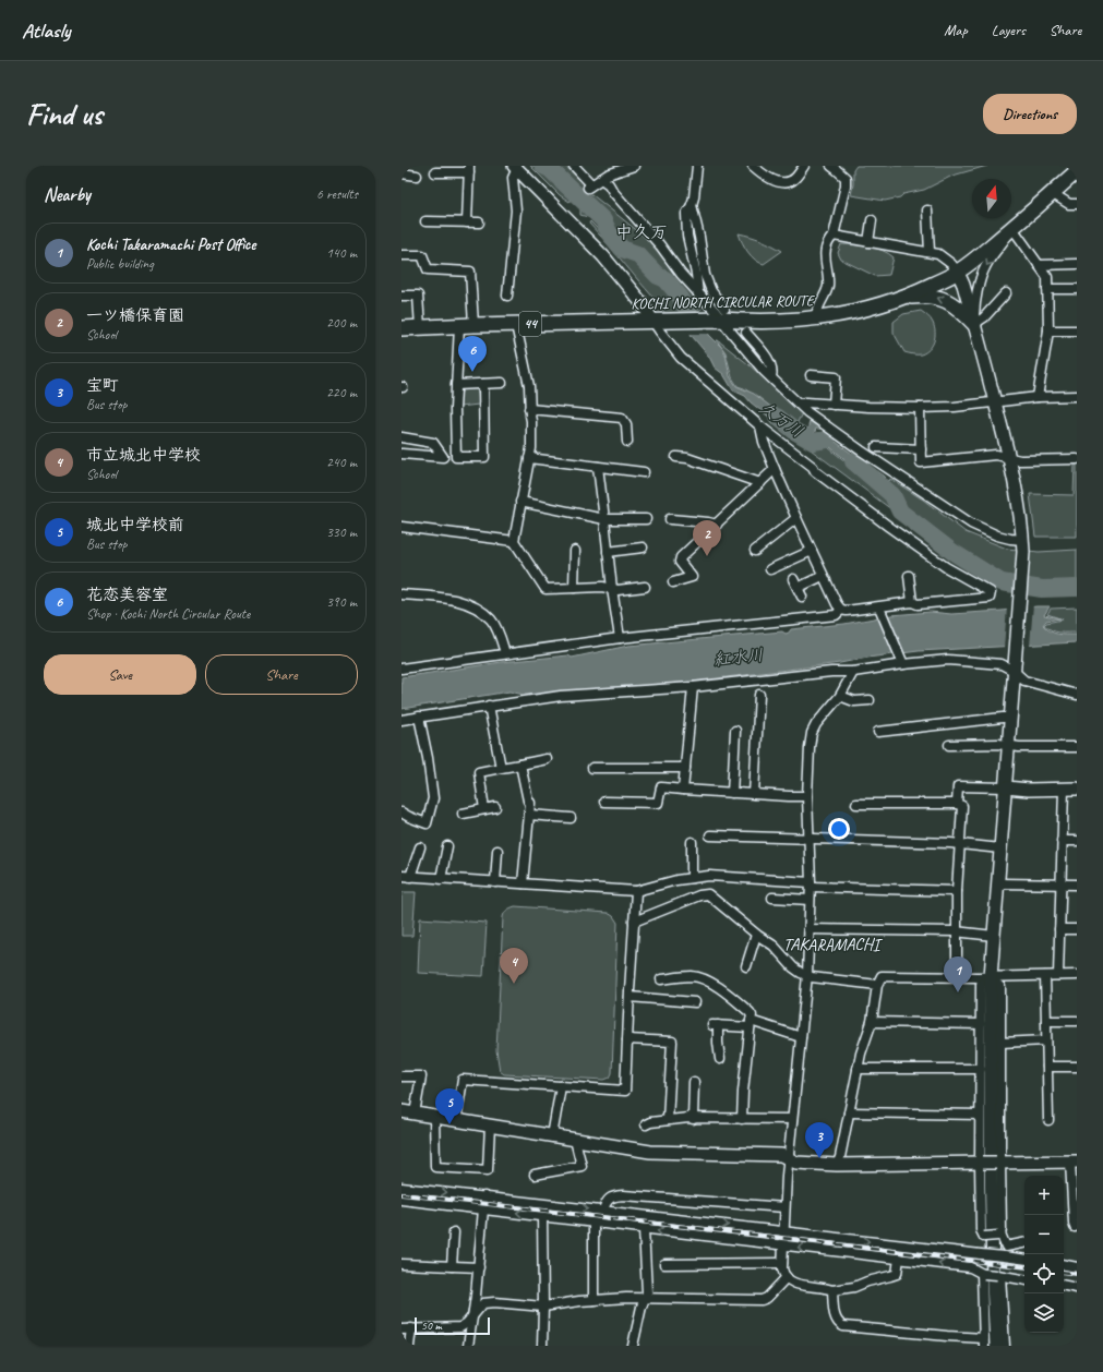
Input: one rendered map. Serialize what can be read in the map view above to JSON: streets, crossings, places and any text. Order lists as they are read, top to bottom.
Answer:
{
  "streets": {
    "main road": ["KOCHI NORTH CIRCULAR ROUTE", "44"]
  },
  "districts": ["中久万", "TAKARAMACHI"],
  "water": ["久万川", "紅水川"],
  "scale_bar": "50 m",
  "north": "top",
  "page": {
    "header": "Atlasly",
    "nav": ["Map", "Layers", "Share"],
    "buttons": [
      "Directions",
      ["Save", "Share"]
    ],
    "title": "Find us",
    "heading": ["Nearby", "6 results"],
    "list": [
      {
        "mark": "1",
        "name": "Kochi Takaramachi Post Office",
        "note": "Public building",
        "value": "140 m"
      },
      {
        "mark": "2",
        "name": "一ツ橋保育園",
        "note": "School",
        "value": "200 m"
      },
      {
        "mark": "3",
        "name": "宝町",
        "note": "Bus stop",
        "value": "220 m"
      },
      {
        "mark": "4",
        "name": "市立城北中学校",
        "note": "School",
        "value": "240 m"
      },
      {
        "mark": "5",
        "name": "城北中学校前",
        "note": "Bus stop",
        "value": "330 m"
      },
      {
        "mark": "6",
        "name": "花恋美容室",
        "note": "Shop · Kochi North Circular Route",
        "value": "390 m"
      }
    ],
    "pins": [
      "6",
      "2",
      "4",
      "1",
      "5",
      "3"
    ],
    "map_buttons": ["+", "−"],
    "scale": "50 m"
  }
}
